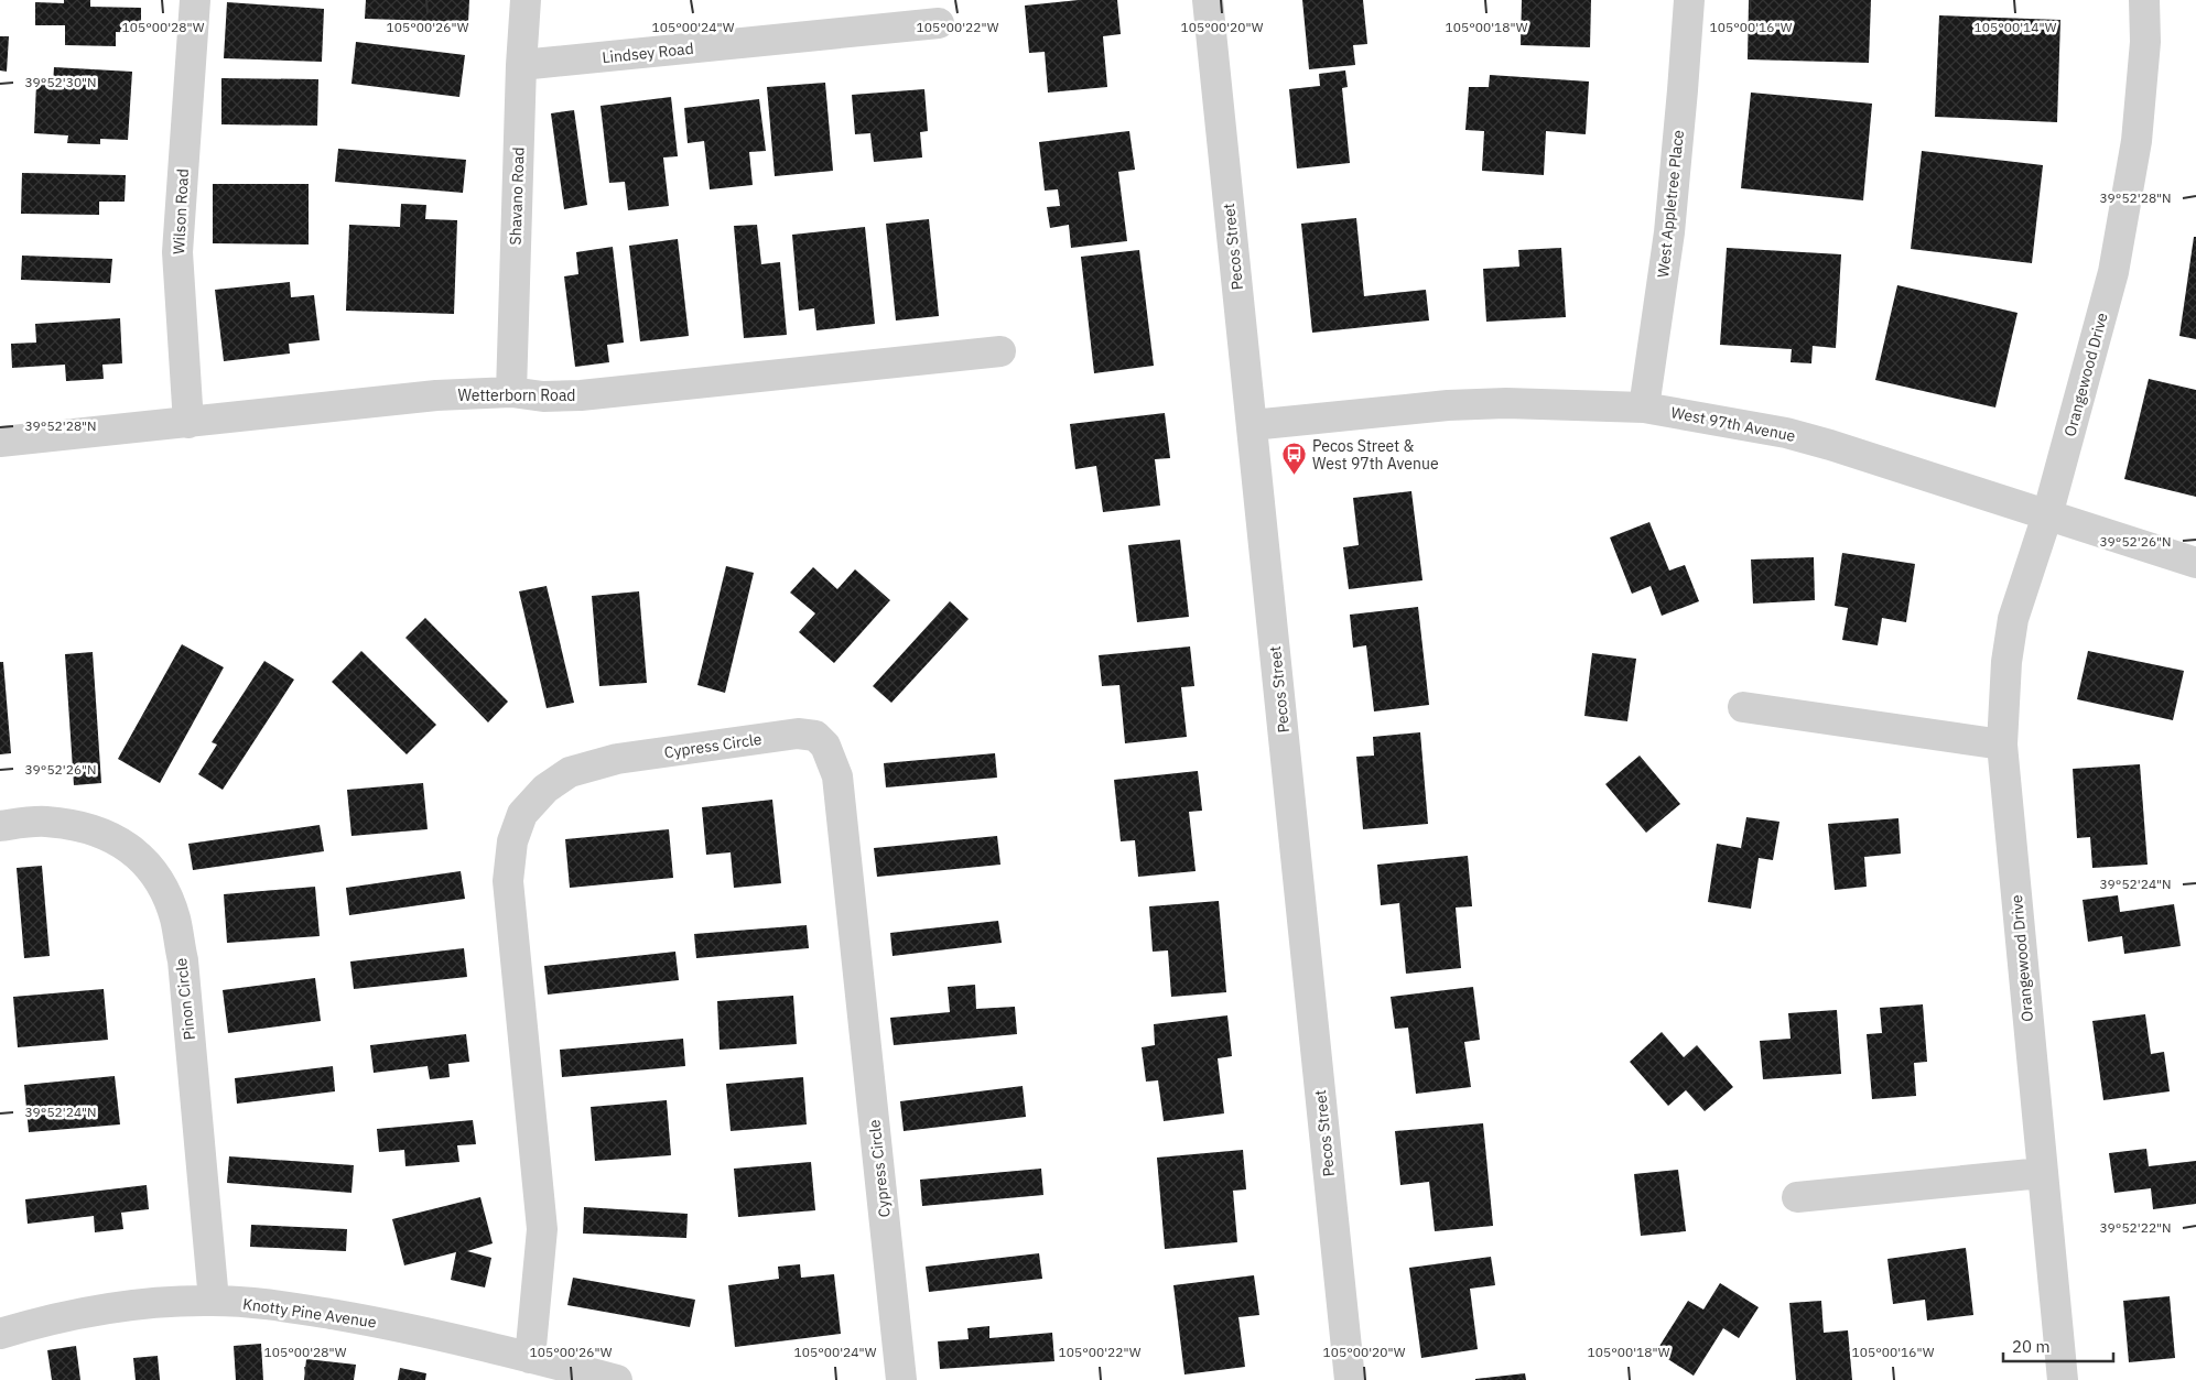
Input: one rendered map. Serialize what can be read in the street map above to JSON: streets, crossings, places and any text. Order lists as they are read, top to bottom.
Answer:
{
  "streets": {
    "street": [
      "Lindsey Road",
      "Shavano Road",
      "West Appletree Place",
      "Wilson Road",
      "Pecos Street",
      "Orangewood Drive",
      "Wetterborn Road",
      "West 97th Avenue",
      "Cypress Circle",
      "Pinon Circle",
      "Knotty Pine Avenue"
    ]
  },
  "crossings": [
    ["Lindsey Road", "Shavano Road"],
    ["Shavano Road", "Wetterborn Road"],
    ["West Appletree Place", "West 97th Avenue"],
    ["Wilson Road", "Wetterborn Road"],
    ["Pecos Street", "West 97th Avenue"],
    ["Orangewood Drive", "West 97th Avenue"],
    ["Cypress Circle", "Knotty Pine Avenue"],
    ["Pinon Circle", "Knotty Pine Avenue"]
  ],
  "places": {
    "bus stop": ["Pecos Street & West 97th Avenue"]
  },
  "scale_bar": "20 m",
  "coordinates": [
    "105°00'28\"W",
    "105°00'26\"W",
    "105°00'24\"W",
    "105°00'22\"W",
    "105°00'20\"W",
    "105°00'18\"W",
    "105°00'16\"W",
    "105°00'14\"W",
    "39°52'30\"N",
    "39°52'28\"N",
    "39°52'26\"N",
    "39°52'24\"N",
    "39°52'22\"N"
  ]
}
